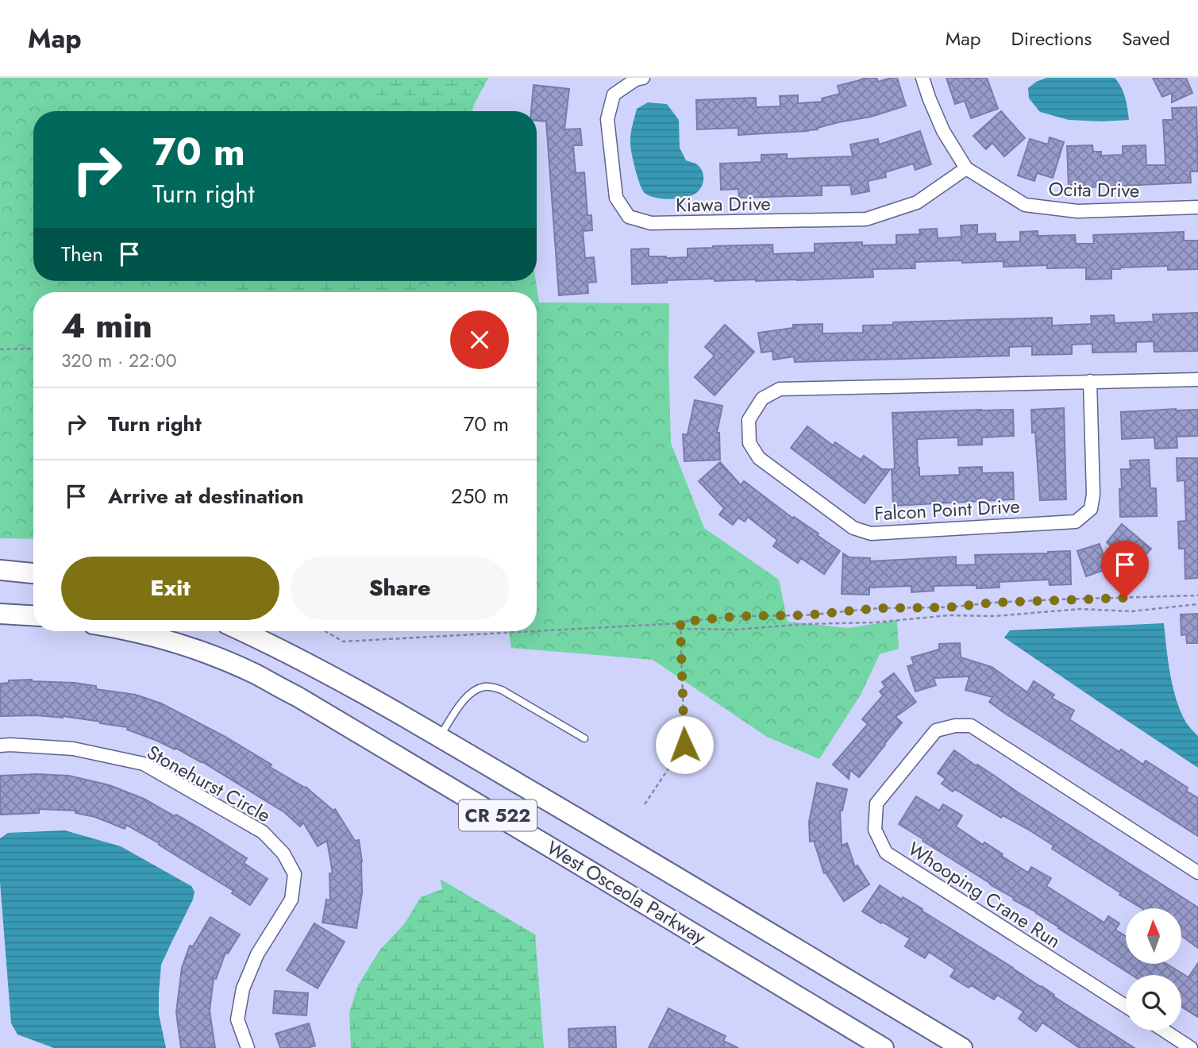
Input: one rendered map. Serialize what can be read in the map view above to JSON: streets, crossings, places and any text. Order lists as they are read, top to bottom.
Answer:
{
  "streets": {
    "main road": ["CR 522", "West Osceola Parkway"],
    "street": [
      "Ocita Drive",
      "Kiawa Drive",
      "Falcon Point Drive",
      "Stonehurst Circle",
      "Whooping Crane Run"
    ]
  },
  "crossings": [
    ["Ocita Drive", "Kiawa Drive"]
  ],
  "north": "top",
  "page": {
    "header": "Map",
    "nav": ["Map", "Directions", "Saved"],
    "turn": ["70 m", "Turn right"],
    "then": "Then",
    "heading": ["4 min", "320 m · 22:00"],
    "list": [
      {
        "name": "Turn right",
        "value": "70 m"
      },
      {
        "name": "Arrive at destination",
        "value": "250 m"
      }
    ],
    "buttons": ["Exit", "Share"]
  }
}
